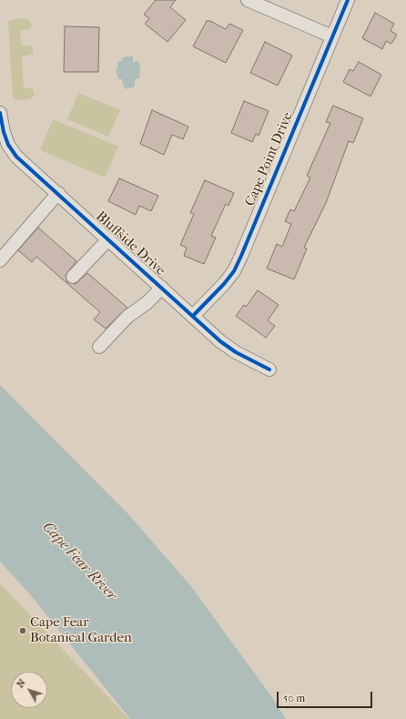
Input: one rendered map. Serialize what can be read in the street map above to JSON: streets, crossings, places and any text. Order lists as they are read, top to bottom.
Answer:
{
  "streets": {
    "street": ["Cape Point Drive", "Bluffside Drive"]
  },
  "crossings": [
    ["Cape Point Drive", "Bluffside Drive"]
  ],
  "water": ["Cape Fear River"],
  "places": ["Cape Fear Botanical Garden"],
  "scale_bar": "50 m",
  "north": "top left"
}
